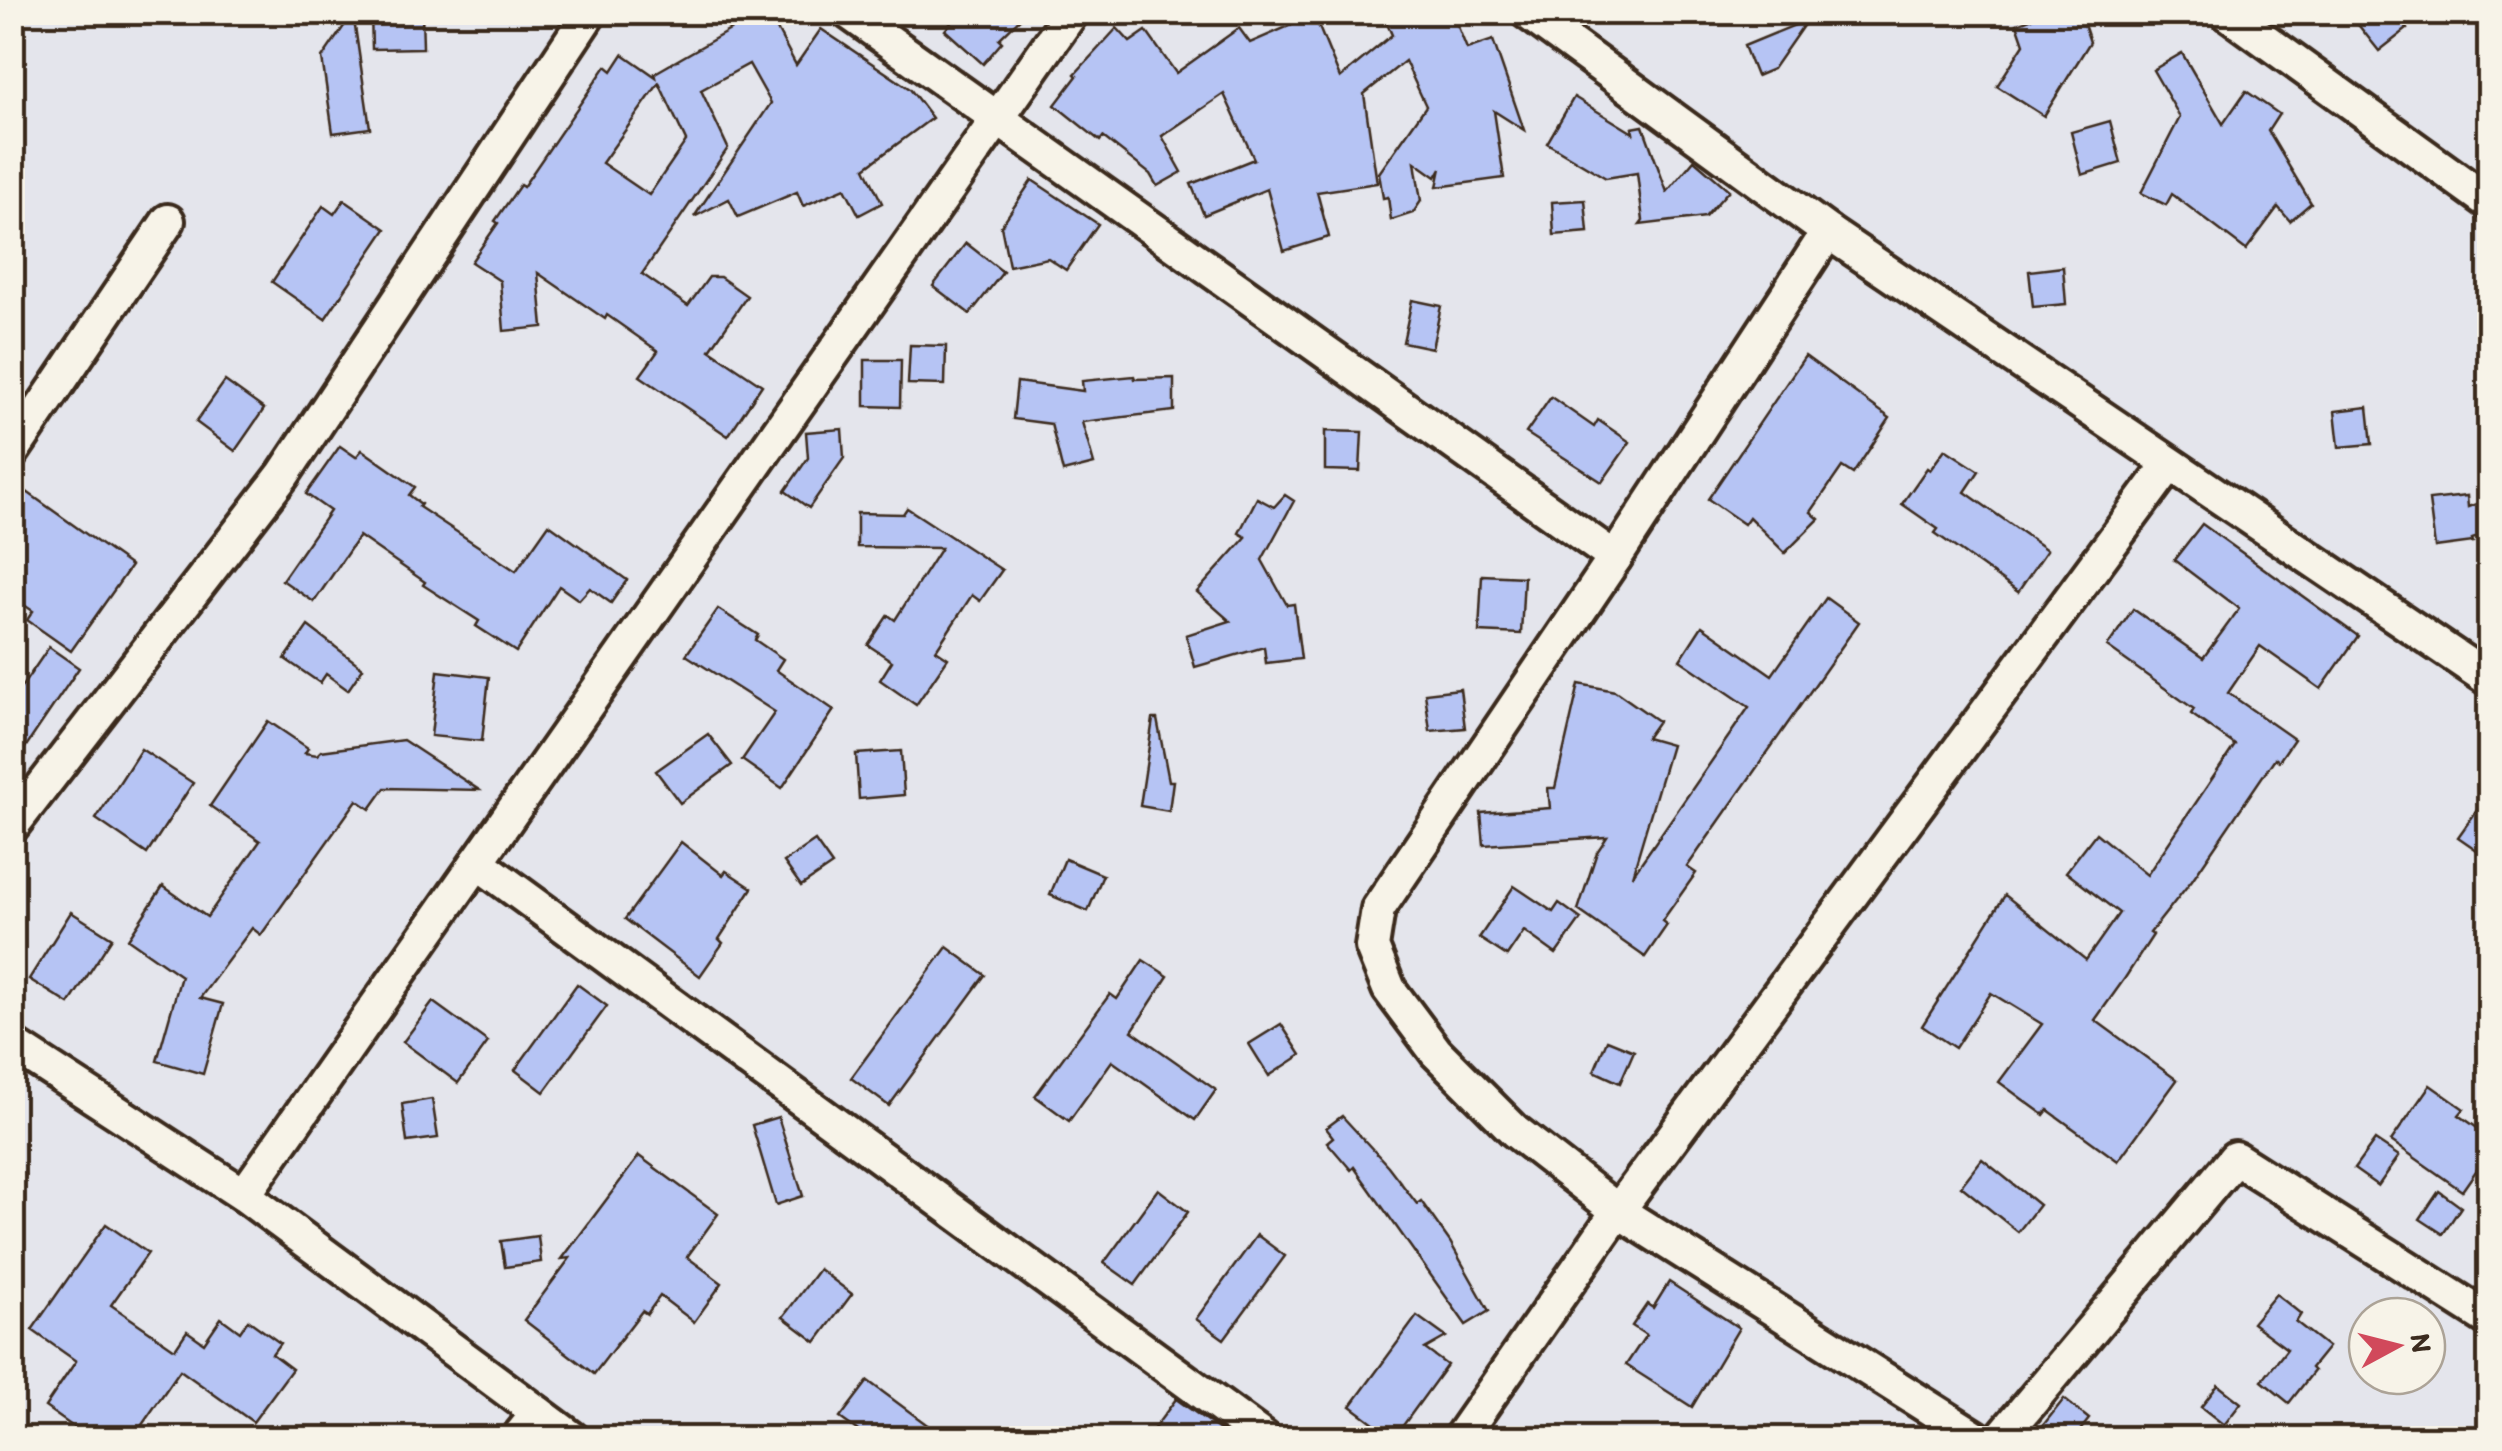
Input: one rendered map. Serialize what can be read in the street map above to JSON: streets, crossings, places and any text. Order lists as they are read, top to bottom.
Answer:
{
  "north": "right"
}
